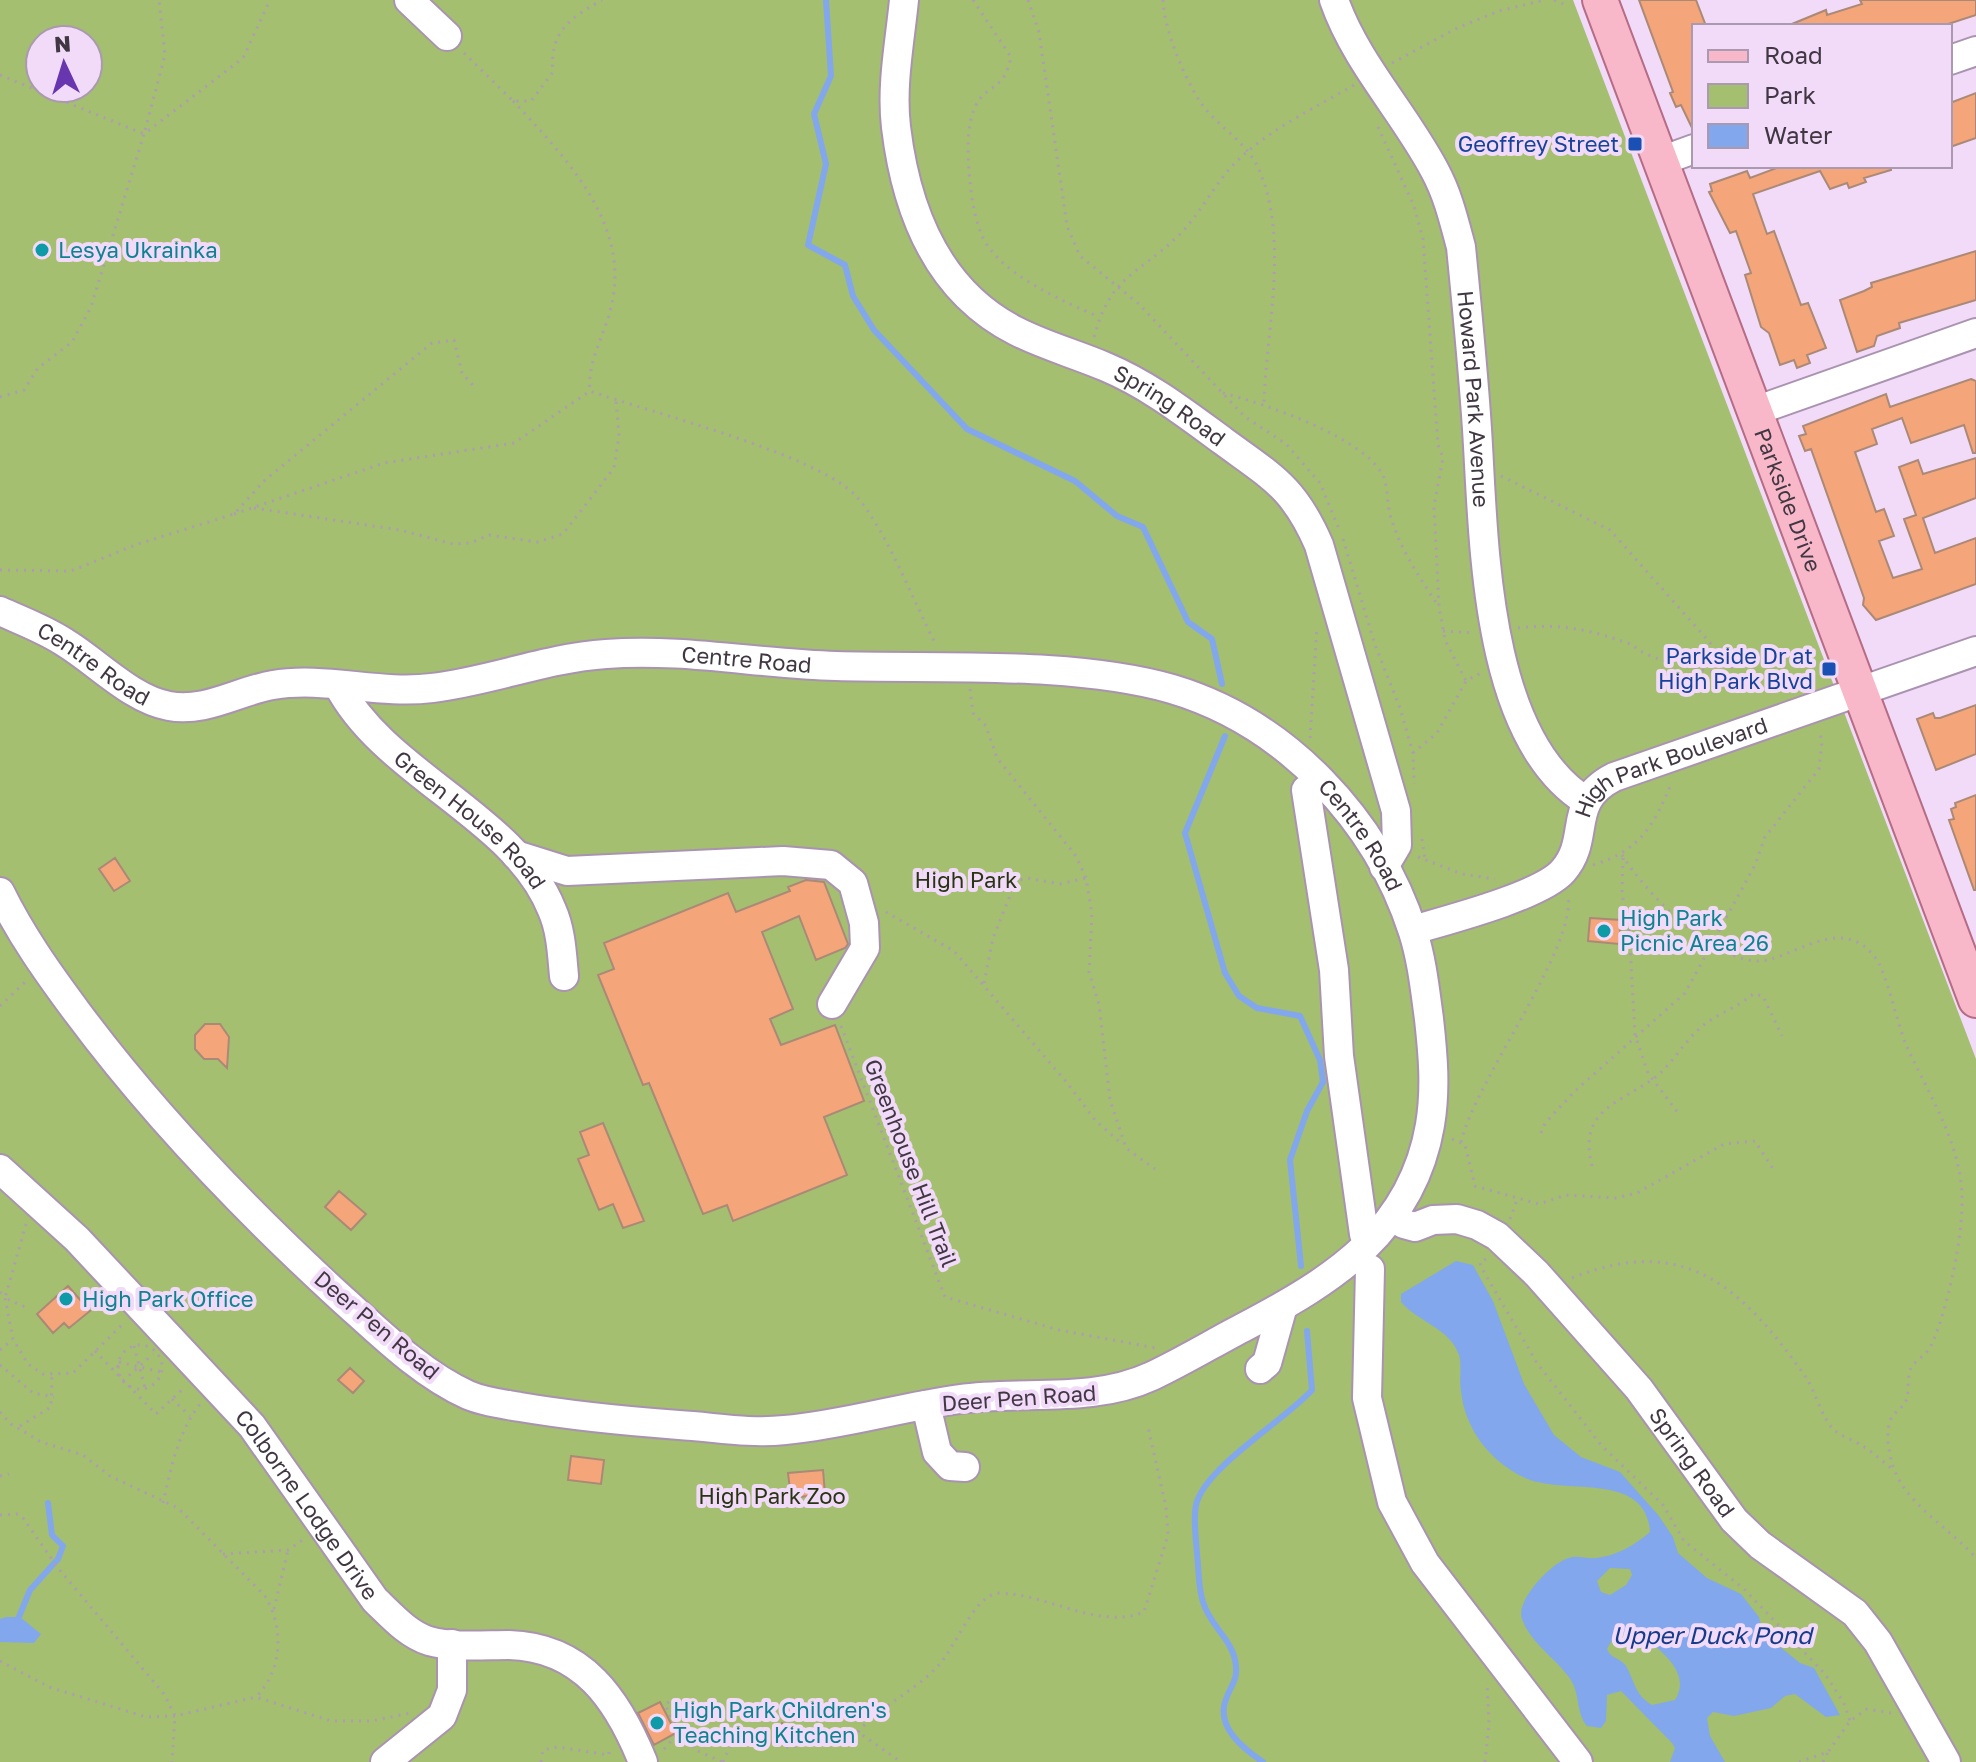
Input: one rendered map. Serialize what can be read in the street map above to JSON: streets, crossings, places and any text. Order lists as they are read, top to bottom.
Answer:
{
  "streets": {
    "main road": ["Parkside Drive"],
    "street": [
      "Howard Park Avenue",
      "Spring Road",
      "Centre Road",
      "High Park Boulevard",
      "Green House Road",
      "Deer Pen Road",
      "Colborne Lodge Drive"
    ],
    "path": ["Greenhouse Hill Trail"]
  },
  "crossings": [
    ["Howard Park Avenue", "High Park Boulevard"],
    ["Spring Road", "Centre Road"],
    ["Spring Road", "Deer Pen Road"],
    ["Parkside Drive", "High Park Boulevard"],
    ["Centre Road", "High Park Boulevard"],
    ["Centre Road", "Green House Road"]
  ],
  "water": ["Upper Duck Pond"],
  "parks": ["High Park", "High Park Zoo"],
  "places": {
    "transit": ["Geoffrey Street", "Parkside Dr at High Park Blvd"],
    "other": [
      "Lesya Ukrainka",
      "High Park Picnic Area 26",
      "High Park Office",
      "High Park Children's Teaching Kitchen"
    ]
  },
  "legend": ["Road", "Park", "Water"],
  "north": "top"
}
